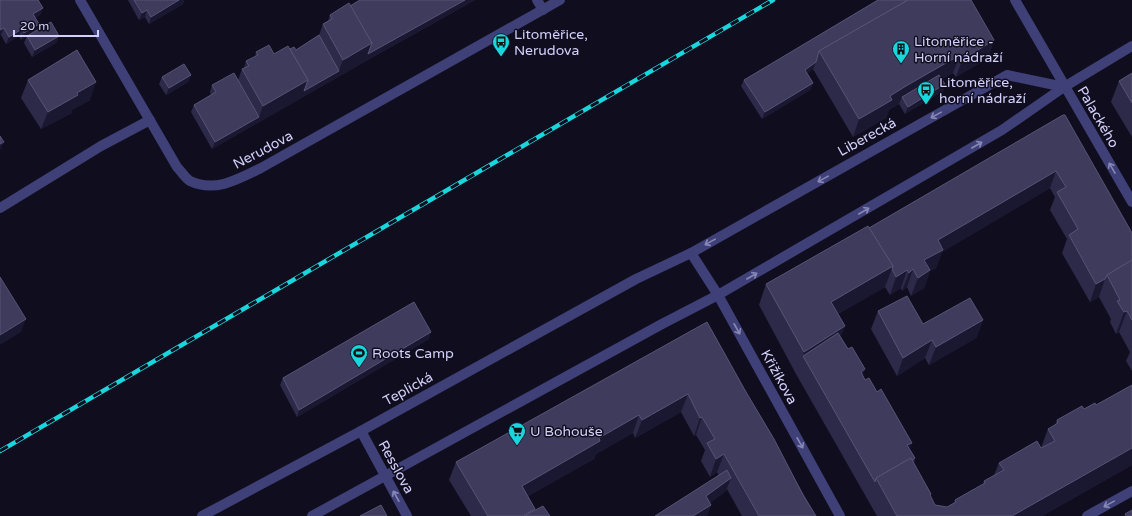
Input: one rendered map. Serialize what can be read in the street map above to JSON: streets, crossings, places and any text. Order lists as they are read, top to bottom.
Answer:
{
  "streets": {
    "street": [
      "Palackého",
      "Liberecká",
      "Nerudova",
      "Křižíkova",
      "Teplická",
      "Resslova"
    ]
  },
  "crossings": [
    ["Palackého", "Liberecká"],
    ["Liberecká", "Křižíkova"],
    ["Liberecká", "Teplická"],
    ["Křižíkova", "Teplická"],
    ["Teplická", "Resslova"]
  ],
  "one_way": ["Palackého", "Křižíkova", "Resslova"],
  "places": {
    "bus stop": ["Litoměřice, Nerudova", "Litoměřice, horní nádraží"],
    "building": ["Litoměřice - Horní nádraží"],
    "sports": ["Roots Camp"],
    "supermarket": ["U Bohouše"]
  },
  "scale_bar": "20 m"
}
